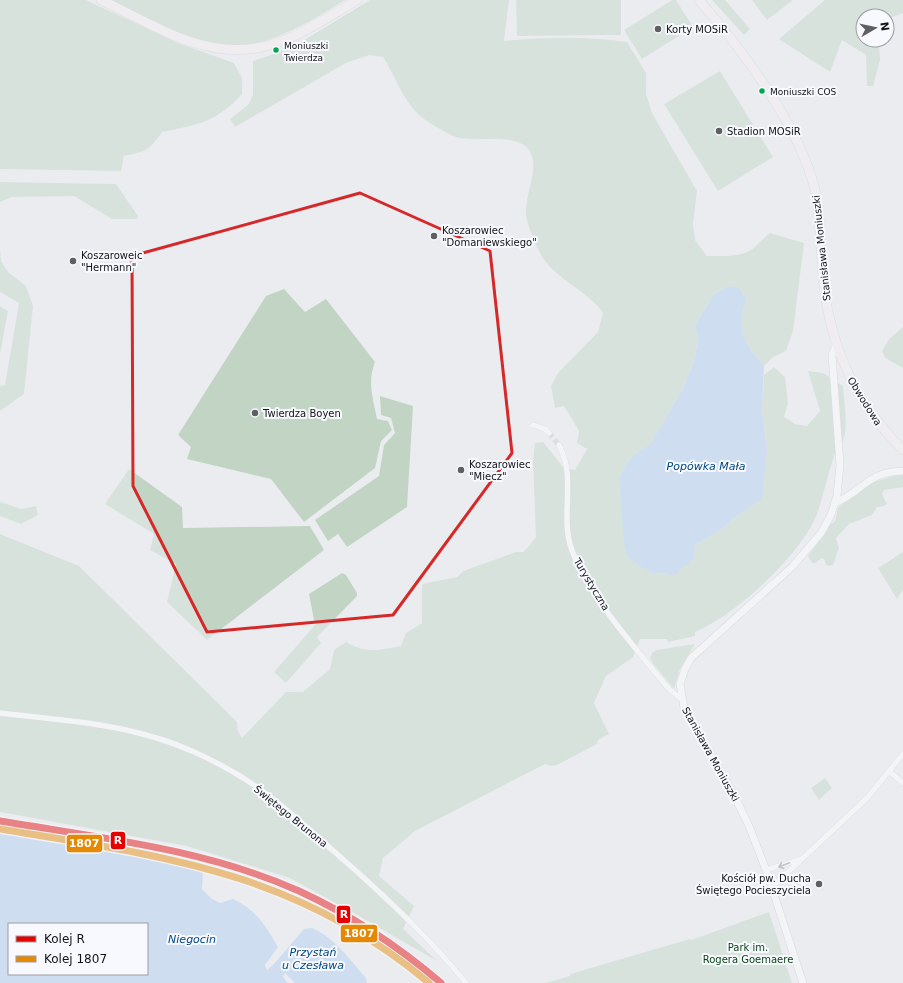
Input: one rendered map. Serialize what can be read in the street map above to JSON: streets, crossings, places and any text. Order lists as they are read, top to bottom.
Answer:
{
  "streets": {
    "main road": ["Stanisława Moniuszki", "Obwodowa"],
    "street": ["Turystyczna", "Świętego Brunona"]
  },
  "crossings": [
    ["Stanisława Moniuszki", "Obwodowa"],
    ["Stanisława Moniuszki", "Turystyczna"]
  ],
  "water": ["Popówka Mała", "Niegocin", "Przystań u Czesława"],
  "parks": ["Park im. Rogera Goemaere"],
  "places": [
    "Korty MOSiR",
    "Moniuszki Twierdza",
    "Moniuszki COS",
    "Stadion MOSiR",
    "Koszarowiec \"Domaniewskiego\"",
    "Koszaroweic \"Hermann\"",
    "Twierdza Boyen",
    "Koszarowiec \"Miecz\"",
    "Kościół pw. Ducha Świętego Pocieszyciela"
  ],
  "lines": ["rail line R", "rail line 1807"],
  "legend": ["Kolej R", "Kolej 1807"],
  "north": "right"
}
